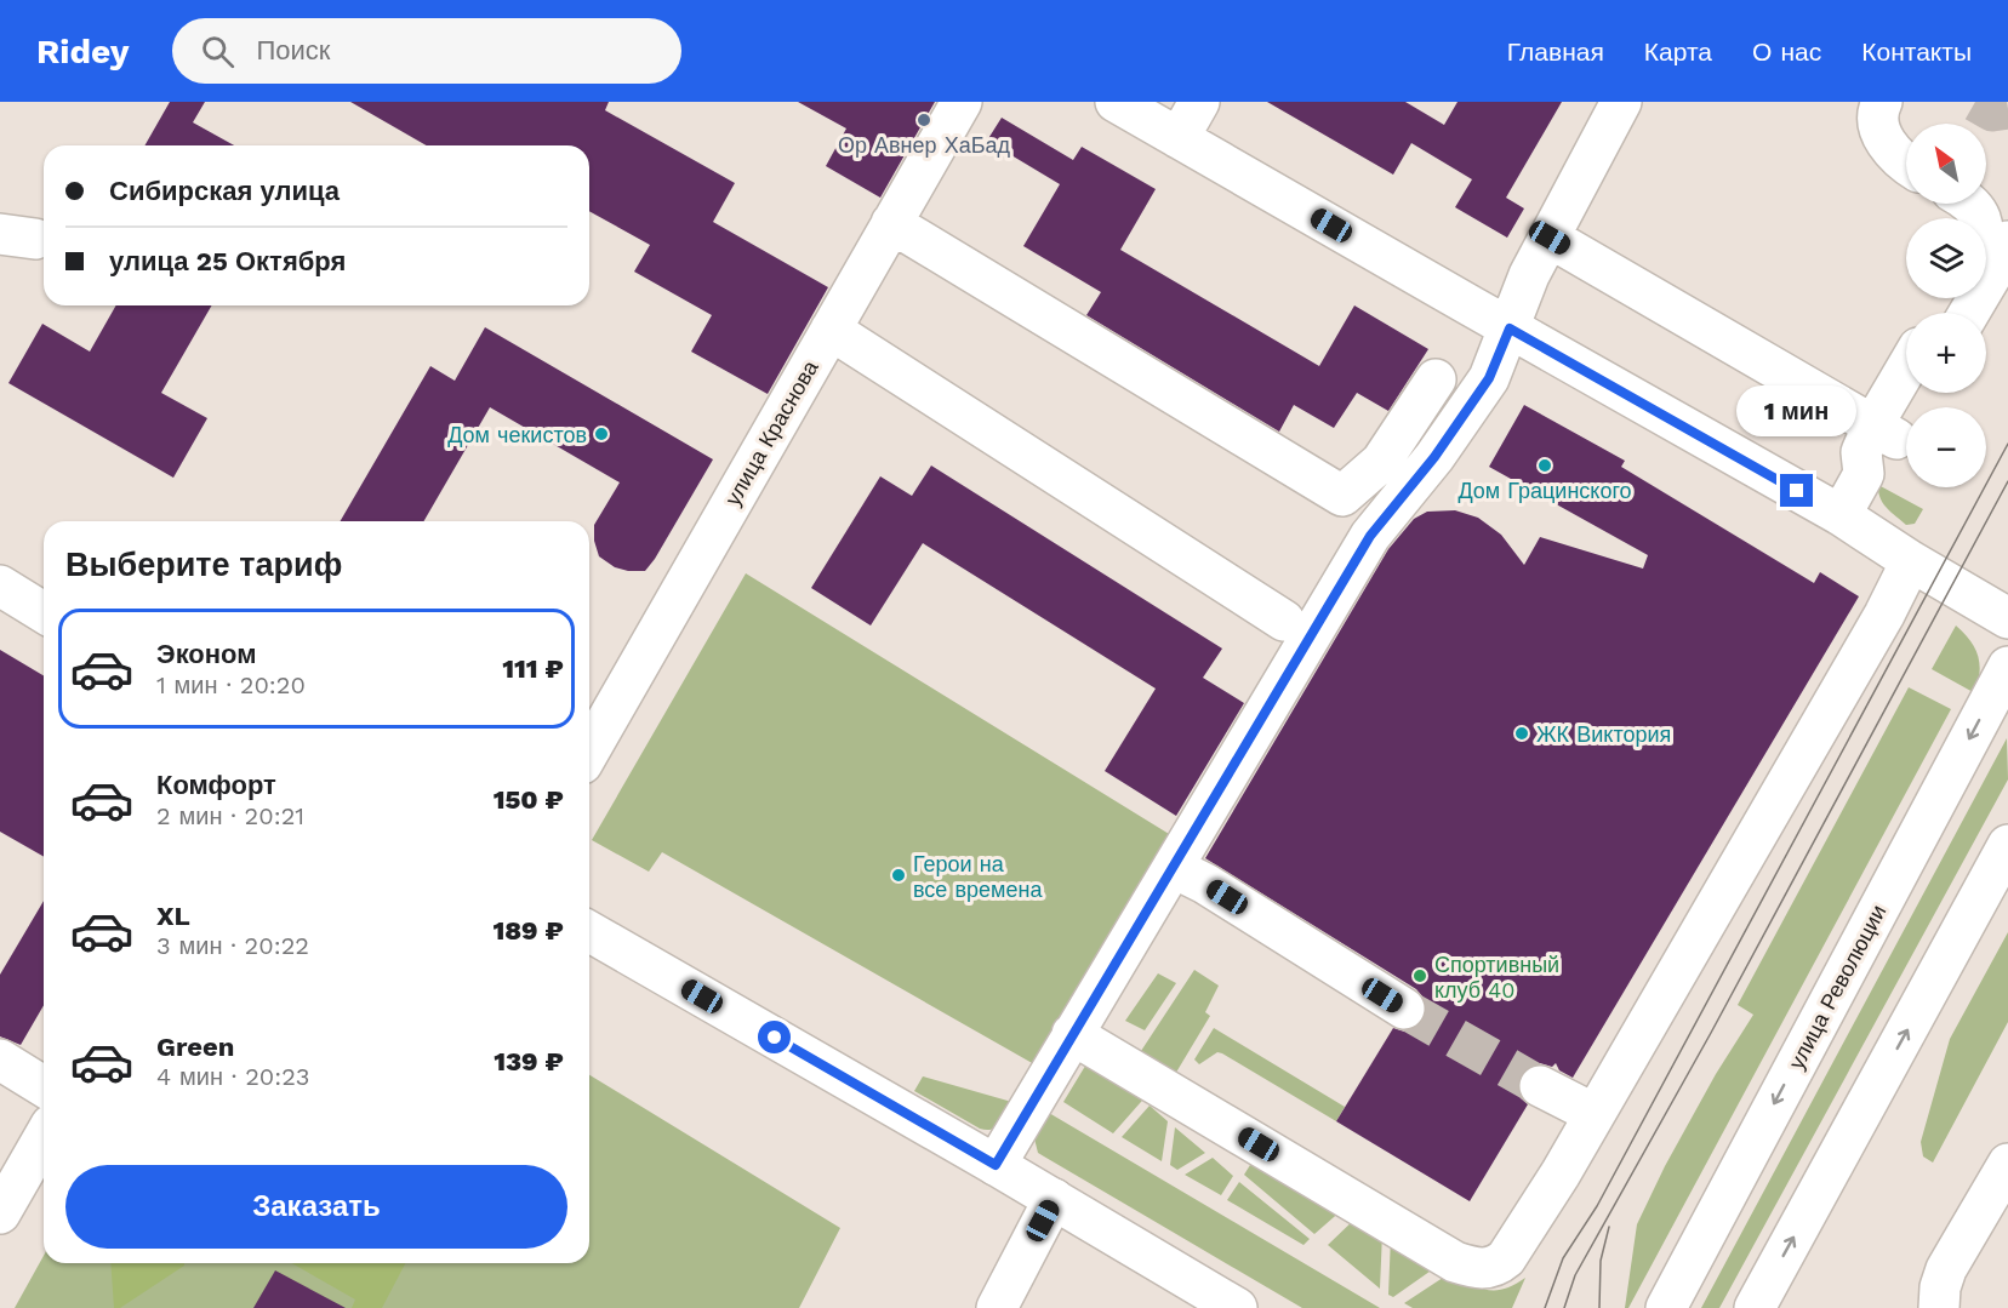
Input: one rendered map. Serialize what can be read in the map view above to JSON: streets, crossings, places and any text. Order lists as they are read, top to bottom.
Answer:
{
  "streets": {
    "street": ["улица Краснова", "улица Революции"]
  },
  "places": [
    "Ор Авнер ХаБад",
    "Дом чекистов",
    "Дом Грацинского",
    "ЖК Виктория",
    "Герои на все времена",
    "Спортивный клуб 40"
  ],
  "north": "top left",
  "page": {
    "header": "Ridey",
    "search": "Поиск",
    "nav": [
      "Главная",
      "Карта",
      "О нас",
      "Контакты"
    ],
    "map_buttons": ["+", "−"],
    "banner": ["Сибирская улица", "улица 25 Октября"],
    "bubble": "1 мин",
    "heading": "Выберите тариф",
    "list": [
      {
        "name": "Эконом",
        "note": "1 мин · 20:20",
        "value": "111 ₽"
      },
      {
        "name": "Комфорт",
        "note": "2 мин · 20:21",
        "value": "150 ₽"
      },
      {
        "name": "XL",
        "note": "3 мин · 20:22",
        "value": "189 ₽"
      },
      {
        "name": "Green",
        "note": "4 мин · 20:23",
        "value": "139 ₽"
      }
    ],
    "buttons": "Заказать"
  }
}
